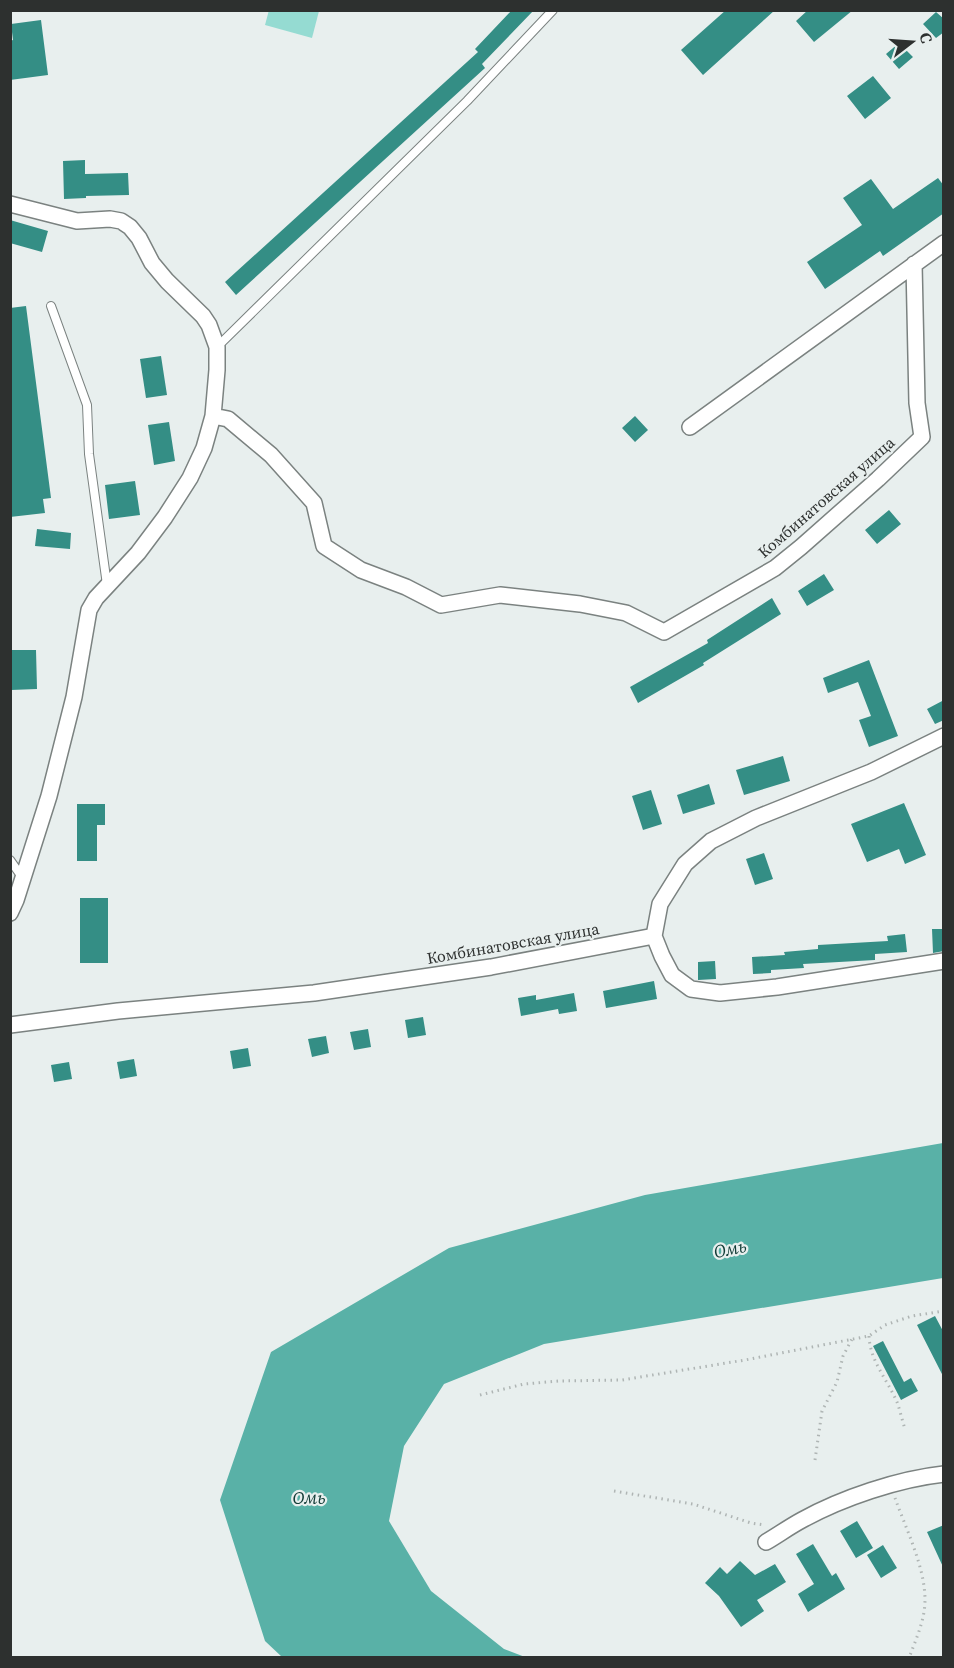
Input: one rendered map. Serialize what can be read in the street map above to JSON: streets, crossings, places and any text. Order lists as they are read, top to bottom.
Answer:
{
  "streets": {
    "street": ["Комбинатовская улица"]
  },
  "water": ["Омь"],
  "north": "right"
}
